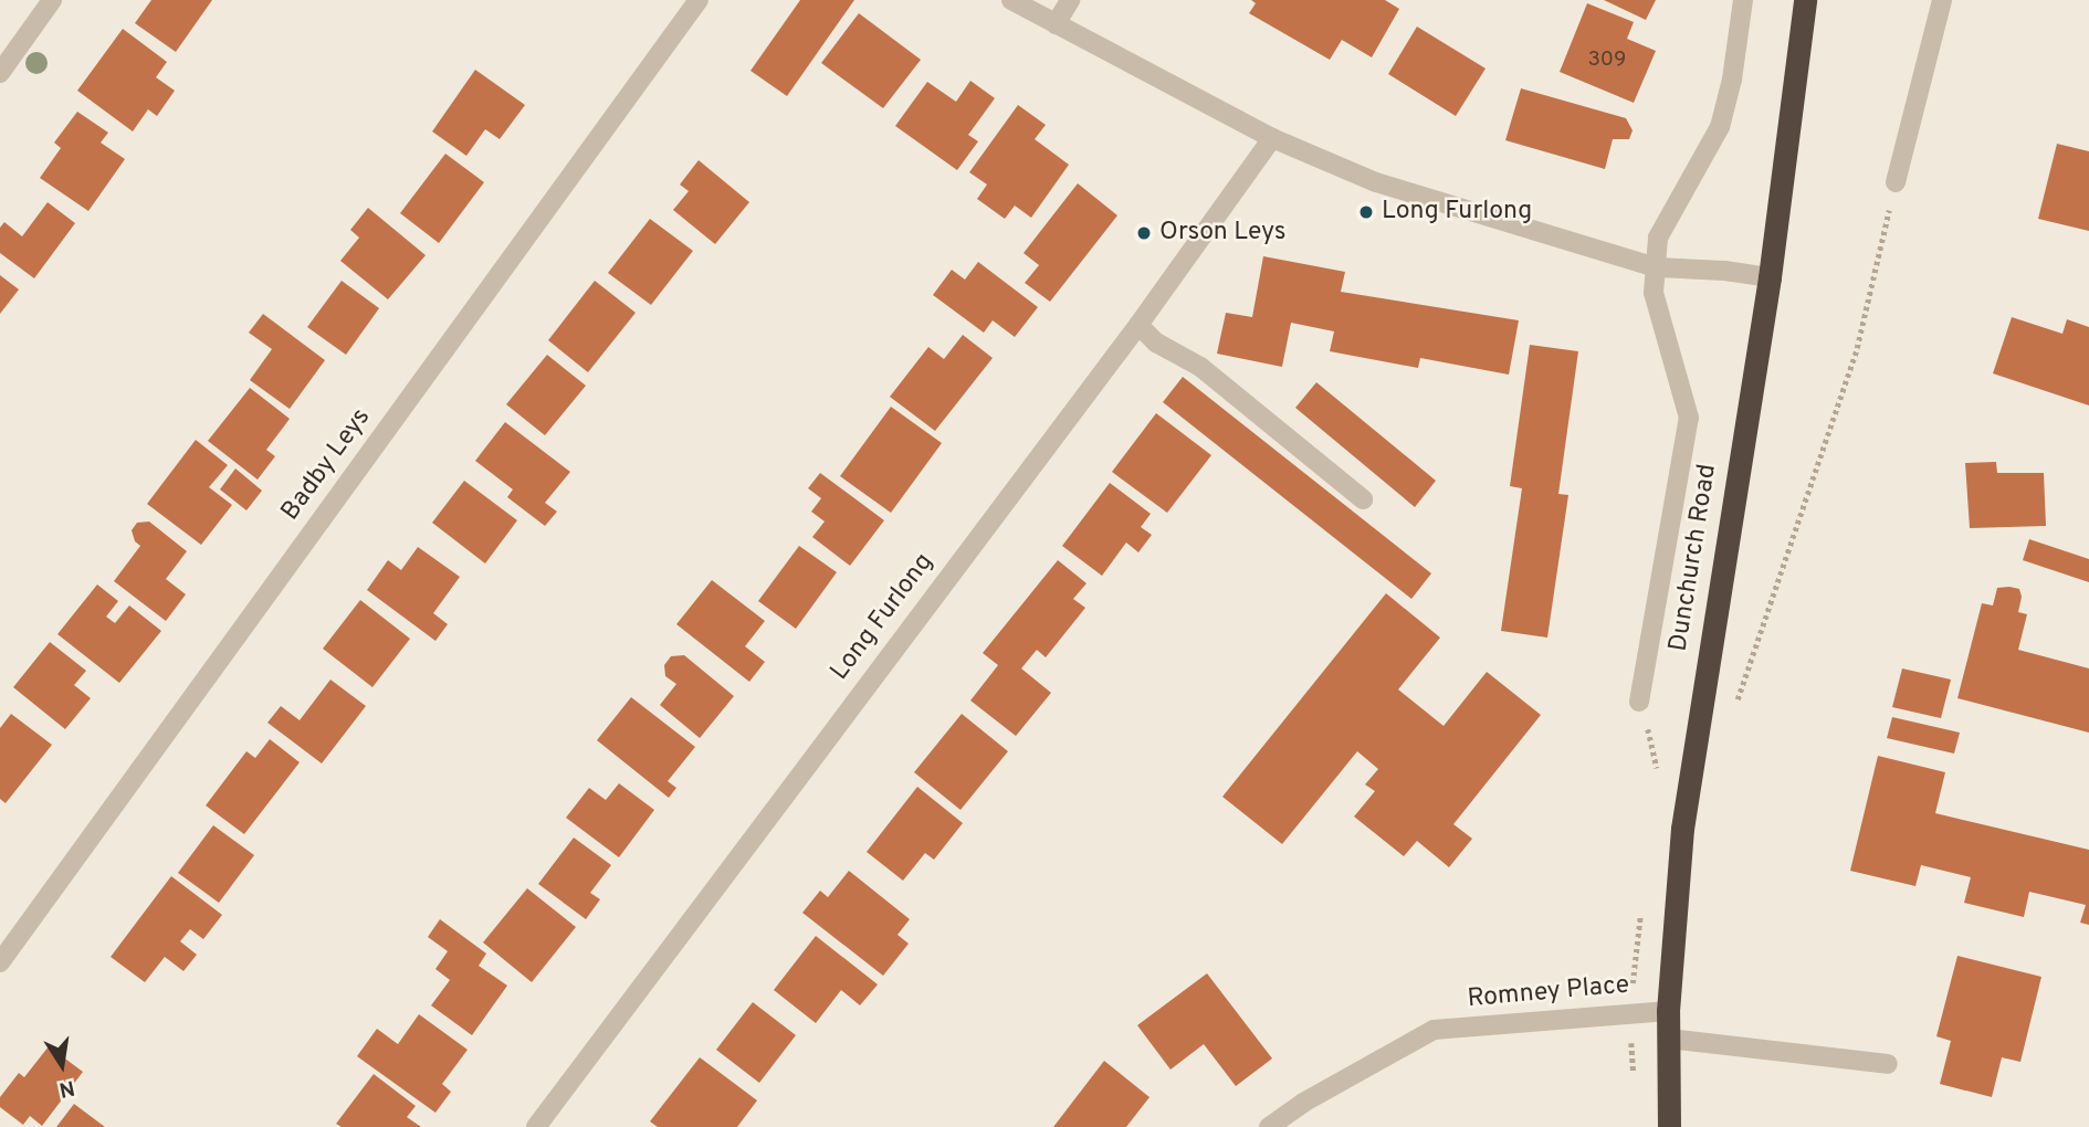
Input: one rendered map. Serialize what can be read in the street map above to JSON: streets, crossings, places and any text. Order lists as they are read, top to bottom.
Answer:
{
  "streets": {
    "highway": ["Dunchurch Road"],
    "street": ["Badby Leys", "Long Furlong", "Romney Place"]
  },
  "crossings": [
    ["Dunchurch Road", "Romney Place"]
  ],
  "places": ["Long Furlong", "Orson Leys"],
  "house_numbers": ["309"],
  "north": "bottom"
}
